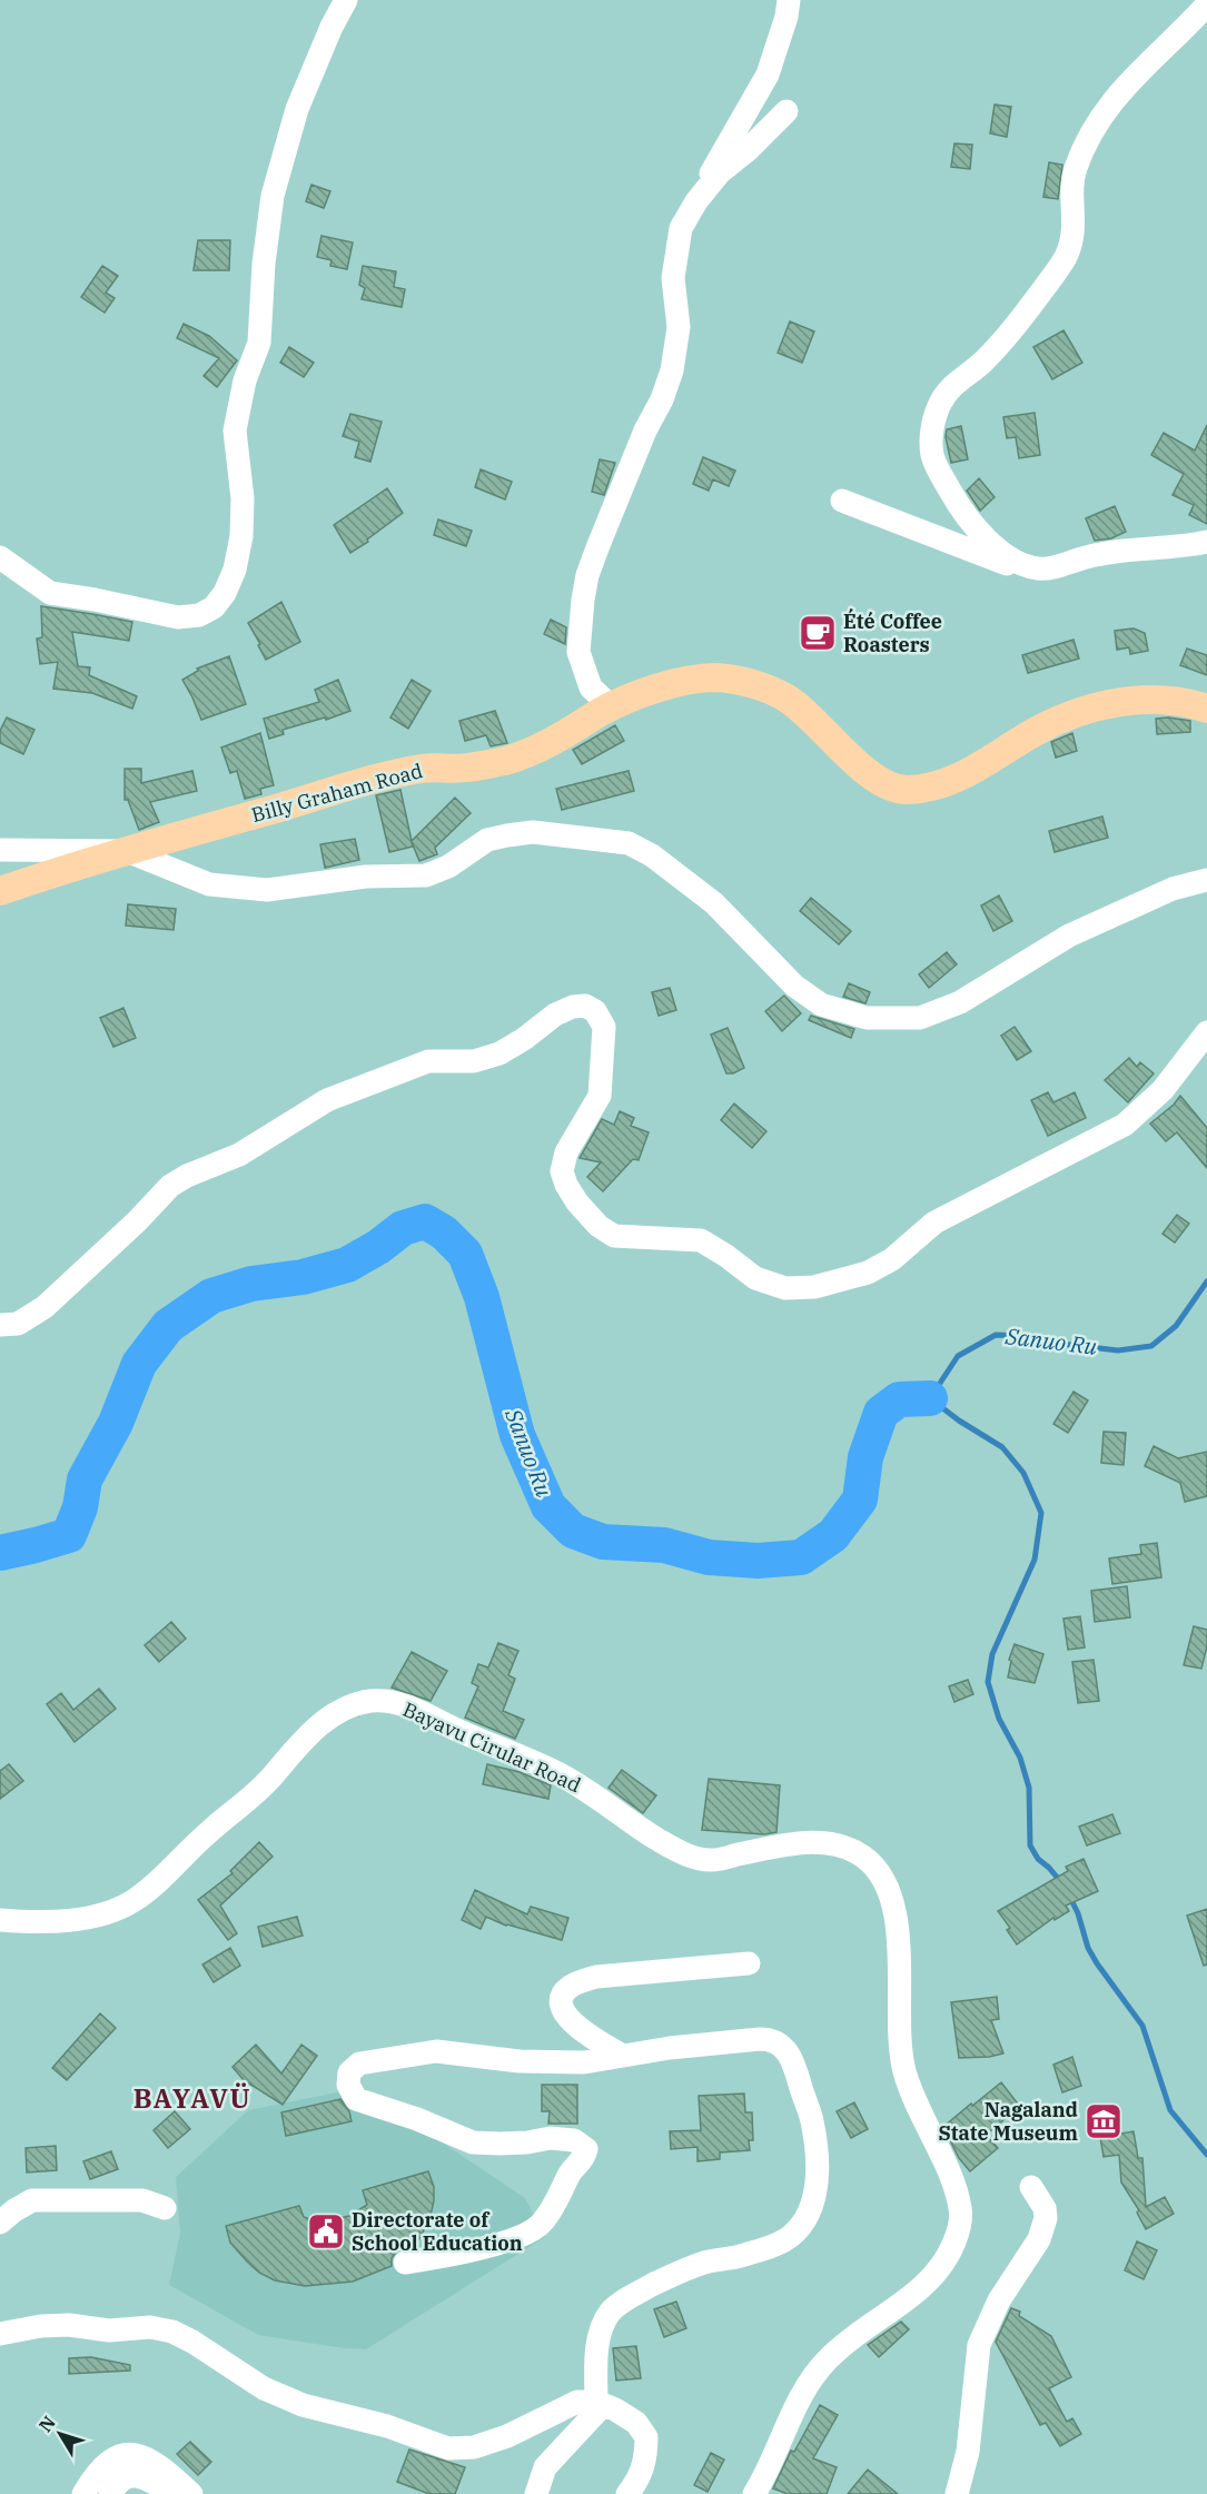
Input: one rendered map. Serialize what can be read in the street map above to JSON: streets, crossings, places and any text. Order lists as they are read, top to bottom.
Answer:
{
  "streets": {
    "main road": ["Billy Graham Road"],
    "street": ["Bayavu Cirular Road"]
  },
  "districts": ["BAYAVÜ"],
  "water": ["Sanuo Ru"],
  "places": {
    "cafe": ["Été Coffee Roasters"],
    "museum": ["Nagaland State Museum"],
    "public building": ["Directorate of School Education"]
  },
  "north": "top left"
}
